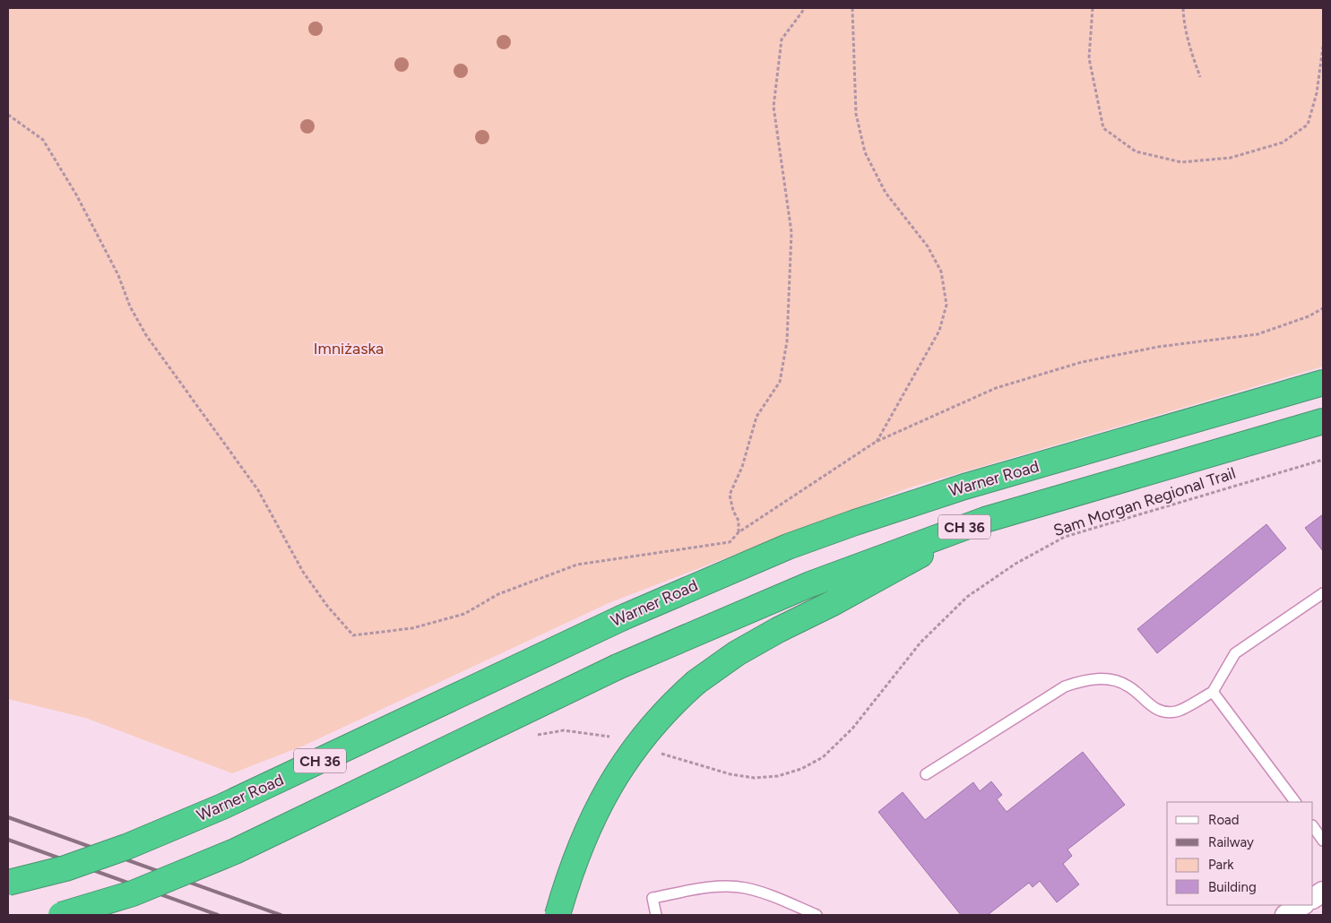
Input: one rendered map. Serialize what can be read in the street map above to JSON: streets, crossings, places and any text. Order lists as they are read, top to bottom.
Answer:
{
  "streets": {
    "highway": ["Warner Road", "CH 36"],
    "path": ["Sam Morgan Regional Trail"]
  },
  "parks": ["Imniżaska"],
  "legend": [
    "Road",
    "Railway",
    "Park",
    "Building"
  ]
}
